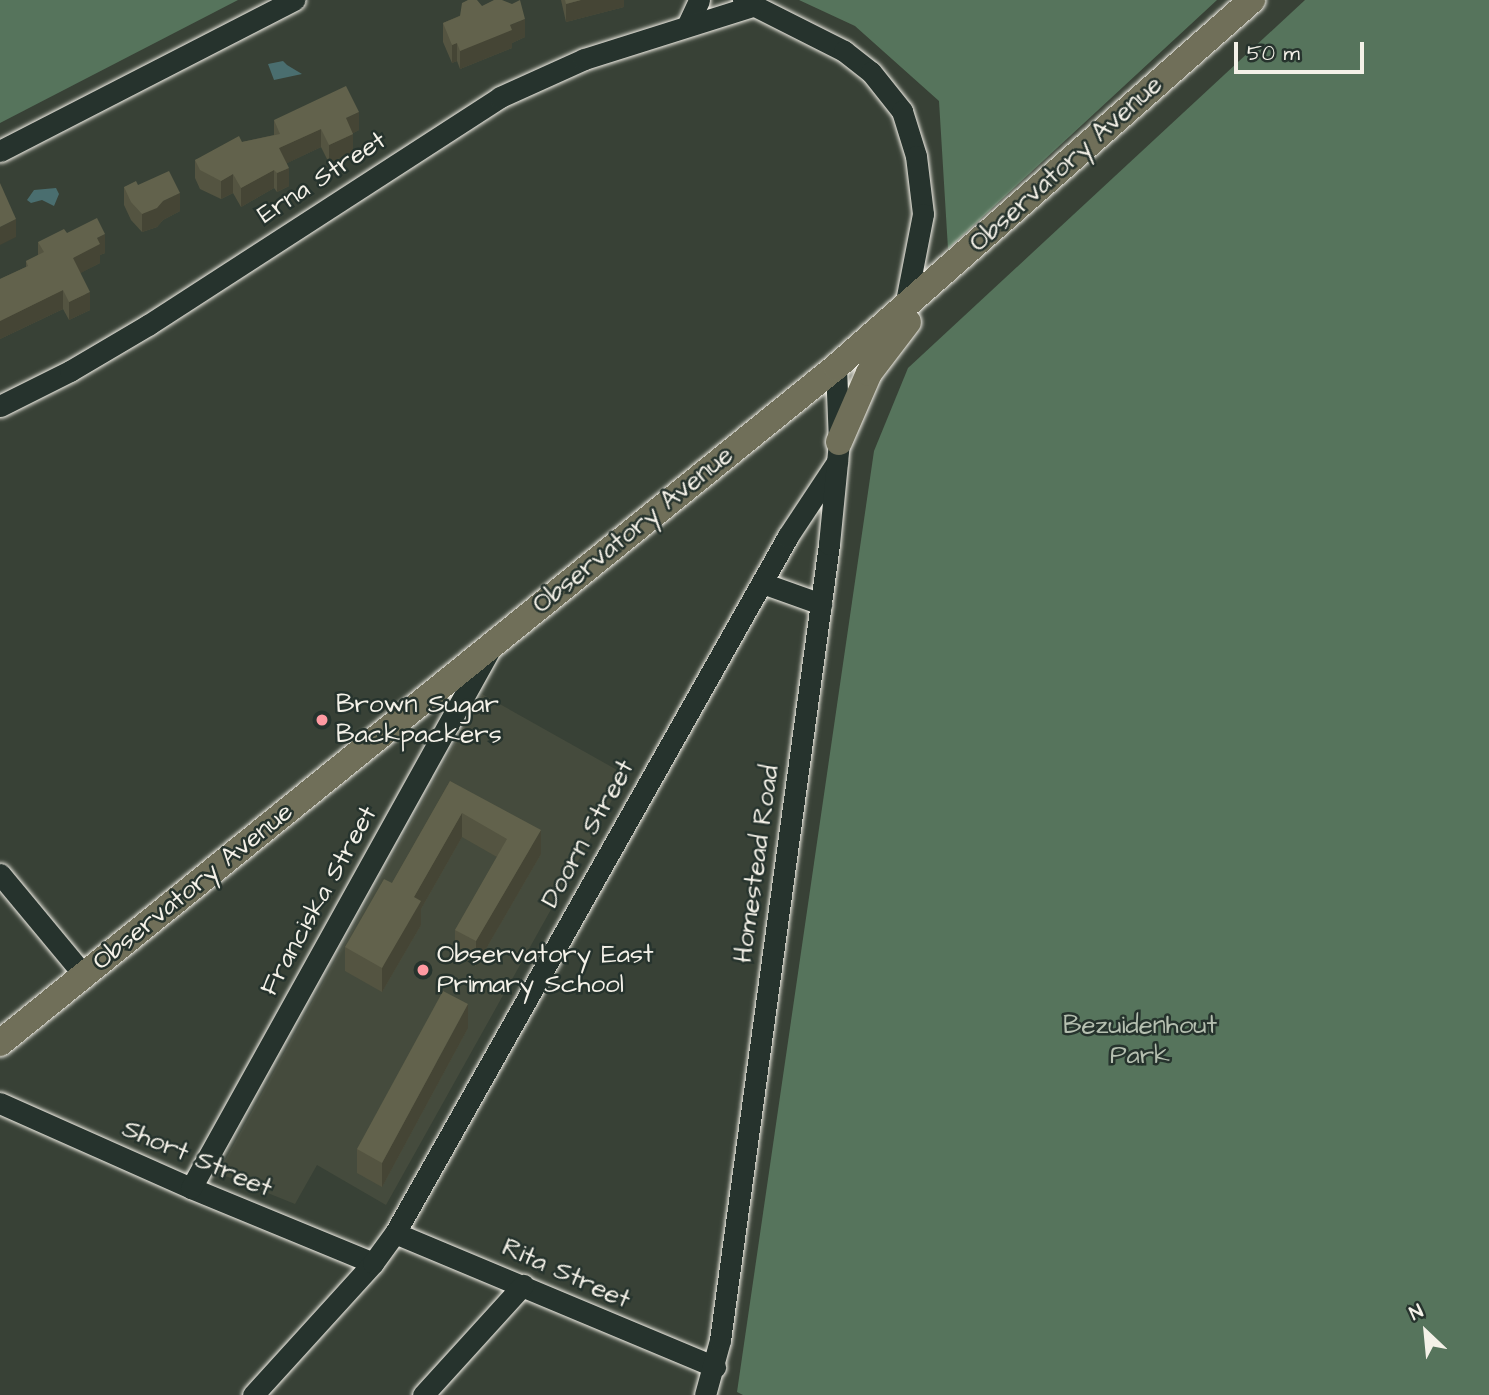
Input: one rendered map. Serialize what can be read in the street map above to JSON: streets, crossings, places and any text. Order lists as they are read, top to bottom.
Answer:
{
  "streets": {
    "main road": ["Observatory Avenue"],
    "street": [
      "Erna Street",
      "Doorn Street",
      "Homestead Road",
      "Franciska Street",
      "Short Street",
      "Rita Street"
    ]
  },
  "crossings": [
    ["Observatory Avenue", "Homestead Road"],
    ["Observatory Avenue", "Franciska Street"],
    ["Doorn Street", "Homestead Road"],
    ["Doorn Street", "Short Street"],
    ["Doorn Street", "Rita Street"],
    ["Homestead Road", "Rita Street"],
    ["Franciska Street", "Short Street"]
  ],
  "parks": ["Bezuidenhout Park"],
  "places": ["Brown Sugar Backpackers", "Observatory East Primary School"],
  "scale_bar": "50 m",
  "north": "top left"
}
